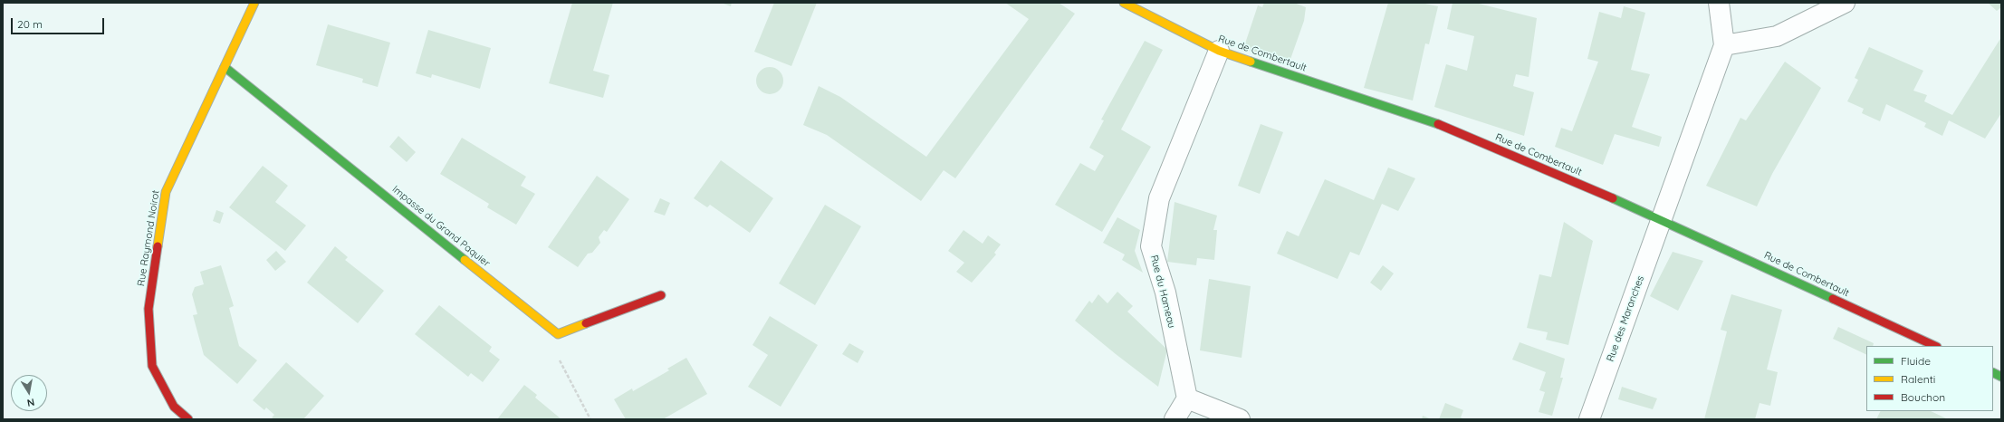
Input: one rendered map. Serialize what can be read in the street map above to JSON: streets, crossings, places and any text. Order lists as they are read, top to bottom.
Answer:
{
  "streets": {
    "street": [
      "Rue de Combertault",
      "Impasse du Grand Paquier",
      "Rue Raymond Noirot",
      "Rue du Hameau",
      "Rue des Maranches"
    ]
  },
  "crossings": [
    ["Rue de Combertault", "Rue du Hameau"],
    ["Rue de Combertault", "Rue des Maranches"],
    ["Impasse du Grand Paquier", "Rue Raymond Noirot"]
  ],
  "legend": ["Fluide", "Ralenti", "Bouchon"],
  "scale_bar": "20 m",
  "north": "bottom"
}
